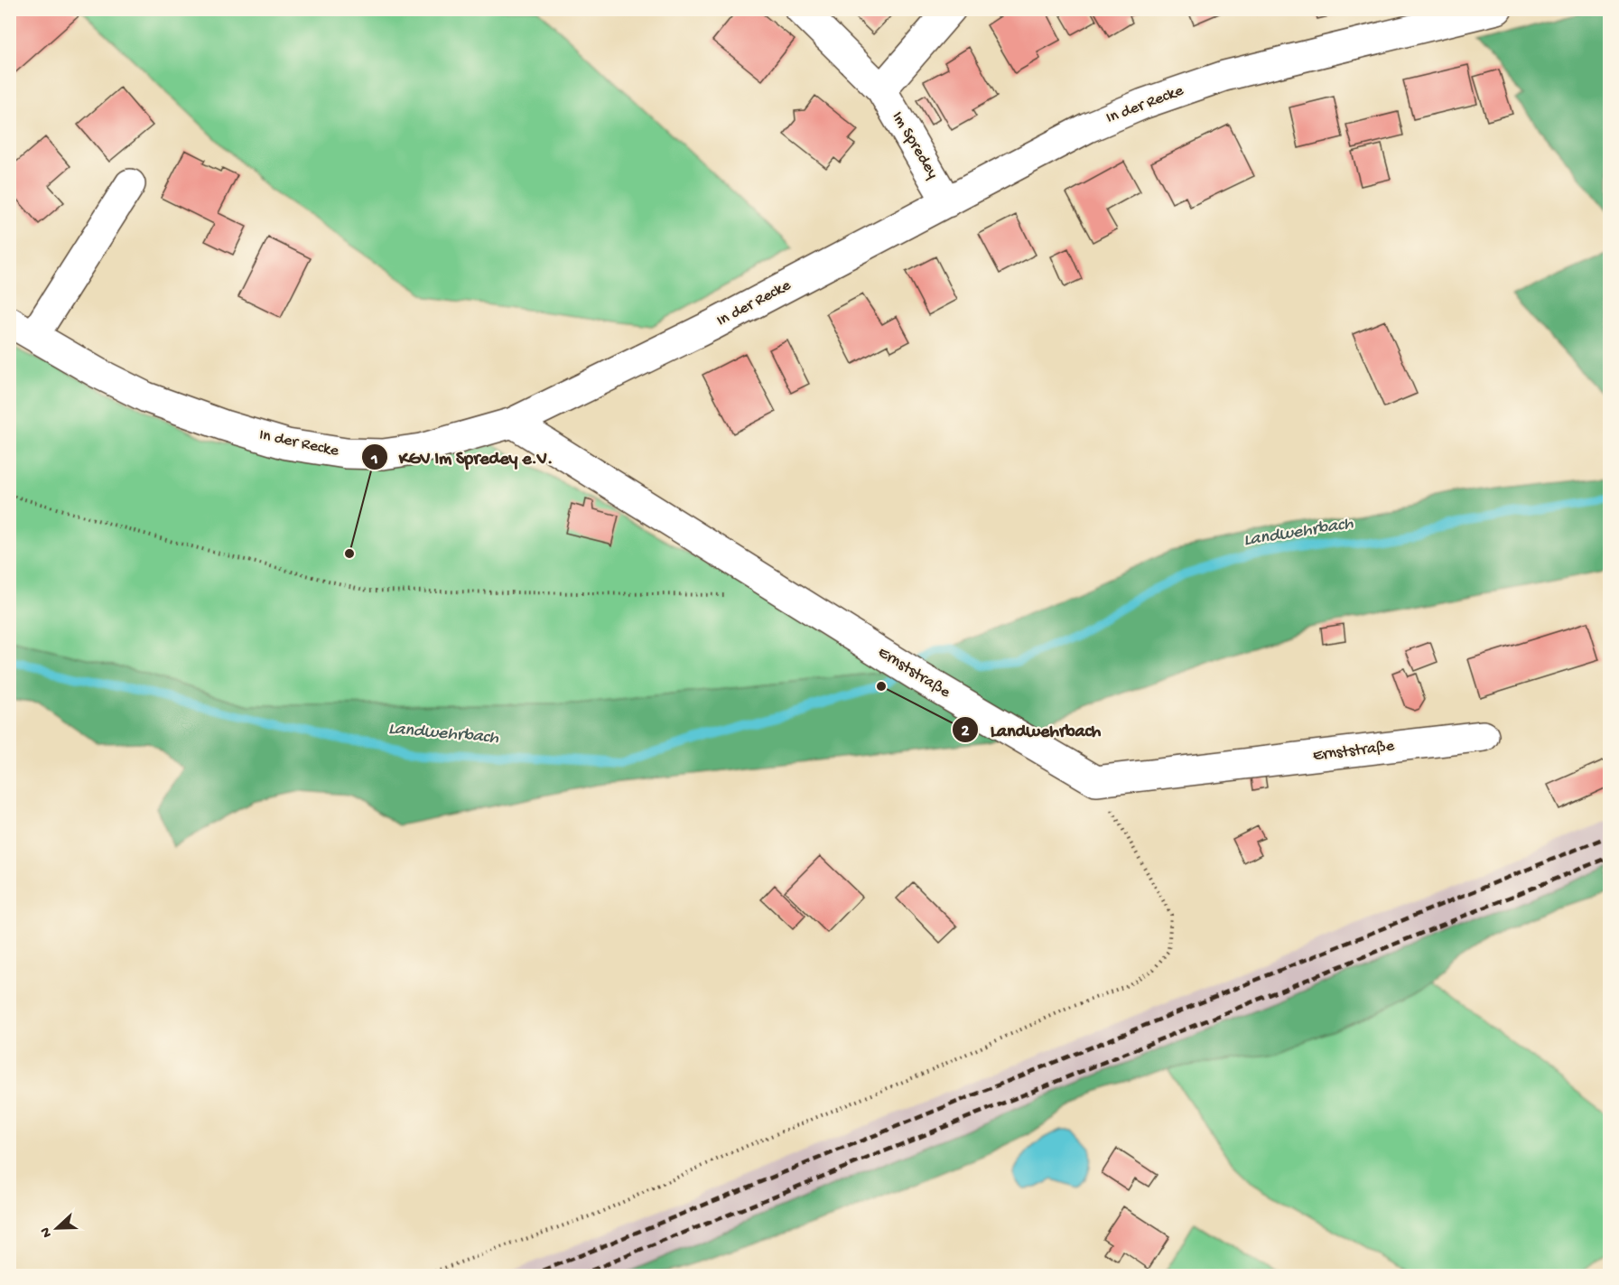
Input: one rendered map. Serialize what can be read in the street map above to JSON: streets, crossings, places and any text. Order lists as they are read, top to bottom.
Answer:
{
  "streets": {
    "street": ["In der Recke", "Im Spredey", "Ernststraße"]
  },
  "crossings": [
    ["In der Recke", "Im Spredey"],
    ["In der Recke", "Ernststraße"]
  ],
  "water": ["Landwehrbach"],
  "places": ["KGV Im Spredey e.V.", "Landwehrbach"],
  "north": "left"
}
